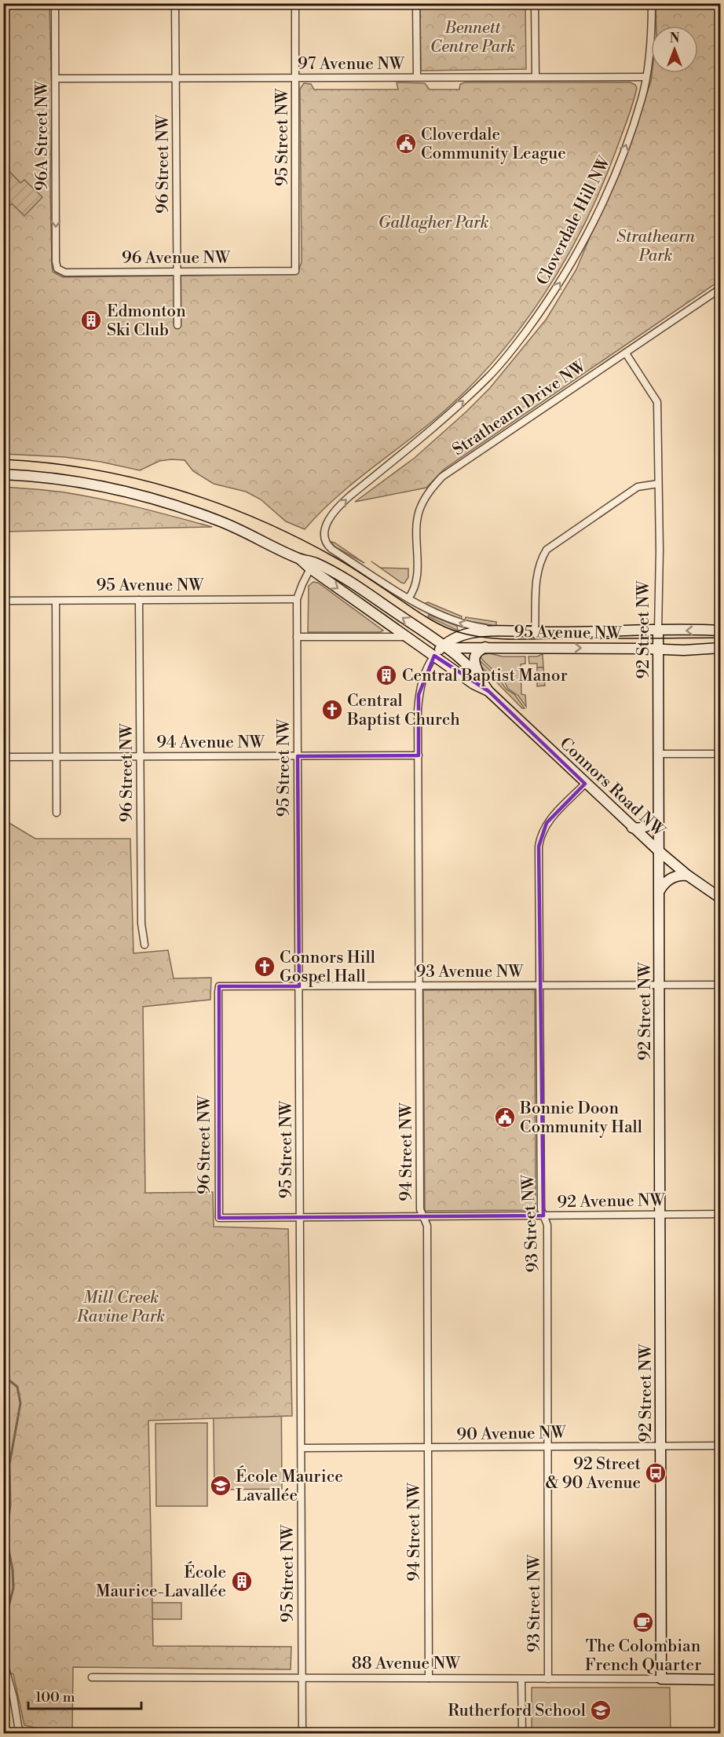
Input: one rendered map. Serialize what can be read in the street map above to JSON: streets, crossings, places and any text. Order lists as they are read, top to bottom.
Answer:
{
  "streets": {
    "street": [
      "97 Avenue NW",
      "96A Street NW",
      "95 Street NW",
      "96 Street NW",
      "Cloverdale Hill NW",
      "96 Avenue NW",
      "Strathearn Drive NW",
      "95 Avenue NW",
      "92 Street NW",
      "94 Avenue NW",
      "Connors Road NW",
      "93 Avenue NW",
      "94 Street NW",
      "92 Avenue NW",
      "93 Street NW",
      "90 Avenue NW",
      "88 Avenue NW"
    ]
  },
  "crossings": [
    ["97 Avenue NW", "96A Street NW"],
    ["97 Avenue NW", "95 Street NW"],
    ["97 Avenue NW", "96 Street NW"],
    ["97 Avenue NW", "Cloverdale Hill NW"],
    ["96A Street NW", "96 Avenue NW"],
    ["95 Street NW", "96 Avenue NW"],
    ["95 Street NW", "95 Avenue NW"],
    ["95 Street NW", "94 Avenue NW"],
    ["95 Street NW", "Connors Road NW"],
    ["95 Street NW", "93 Avenue NW"],
    ["95 Street NW", "92 Avenue NW"],
    ["95 Street NW", "90 Avenue NW"],
    ["95 Street NW", "88 Avenue NW"],
    ["96 Street NW", "96 Avenue NW"],
    ["96 Street NW", "95 Avenue NW"],
    ["96 Street NW", "94 Avenue NW"],
    ["96 Street NW", "93 Avenue NW"],
    ["96 Street NW", "92 Avenue NW"],
    ["Cloverdale Hill NW", "95 Avenue NW"],
    ["Strathearn Drive NW", "95 Avenue NW"],
    ["Strathearn Drive NW", "92 Street NW"],
    ["95 Avenue NW", "92 Street NW"],
    ["95 Avenue NW", "Connors Road NW"],
    ["95 Avenue NW", "94 Street NW"],
    ["92 Street NW", "Connors Road NW"],
    ["92 Street NW", "93 Avenue NW"],
    ["92 Street NW", "92 Avenue NW"],
    ["92 Street NW", "90 Avenue NW"],
    ["92 Street NW", "88 Avenue NW"],
    ["94 Avenue NW", "94 Street NW"],
    ["Connors Road NW", "94 Street NW"],
    ["Connors Road NW", "93 Street NW"],
    ["93 Avenue NW", "94 Street NW"],
    ["93 Avenue NW", "93 Street NW"],
    ["94 Street NW", "92 Avenue NW"],
    ["94 Street NW", "90 Avenue NW"],
    ["94 Street NW", "88 Avenue NW"],
    ["92 Avenue NW", "93 Street NW"],
    ["93 Street NW", "90 Avenue NW"],
    ["93 Street NW", "88 Avenue NW"]
  ],
  "one_way": ["96A Street NW", "Cloverdale Hill NW"],
  "parks": [
    "Bennett Centre Park",
    "Gallagher Park",
    "Strathearn Park",
    "Mill Creek Ravine Park"
  ],
  "places": {
    "public building": ["Cloverdale Community League", "Bonnie Doon Community Hall"],
    "building": ["Edmonton Ski Club", "Central Baptist Manor", "École Maurice-Lavallée"],
    "church": ["Central Baptist Church", "Connors Hill Gospel Hall"],
    "bus stop": ["92 Street & 90 Avenue"],
    "school or university": ["École Maurice Lavallée", "Rutherford School"],
    "cafe": ["The Colombian French Quarter"]
  },
  "scale_bar": "100 m",
  "north": "top"
}
